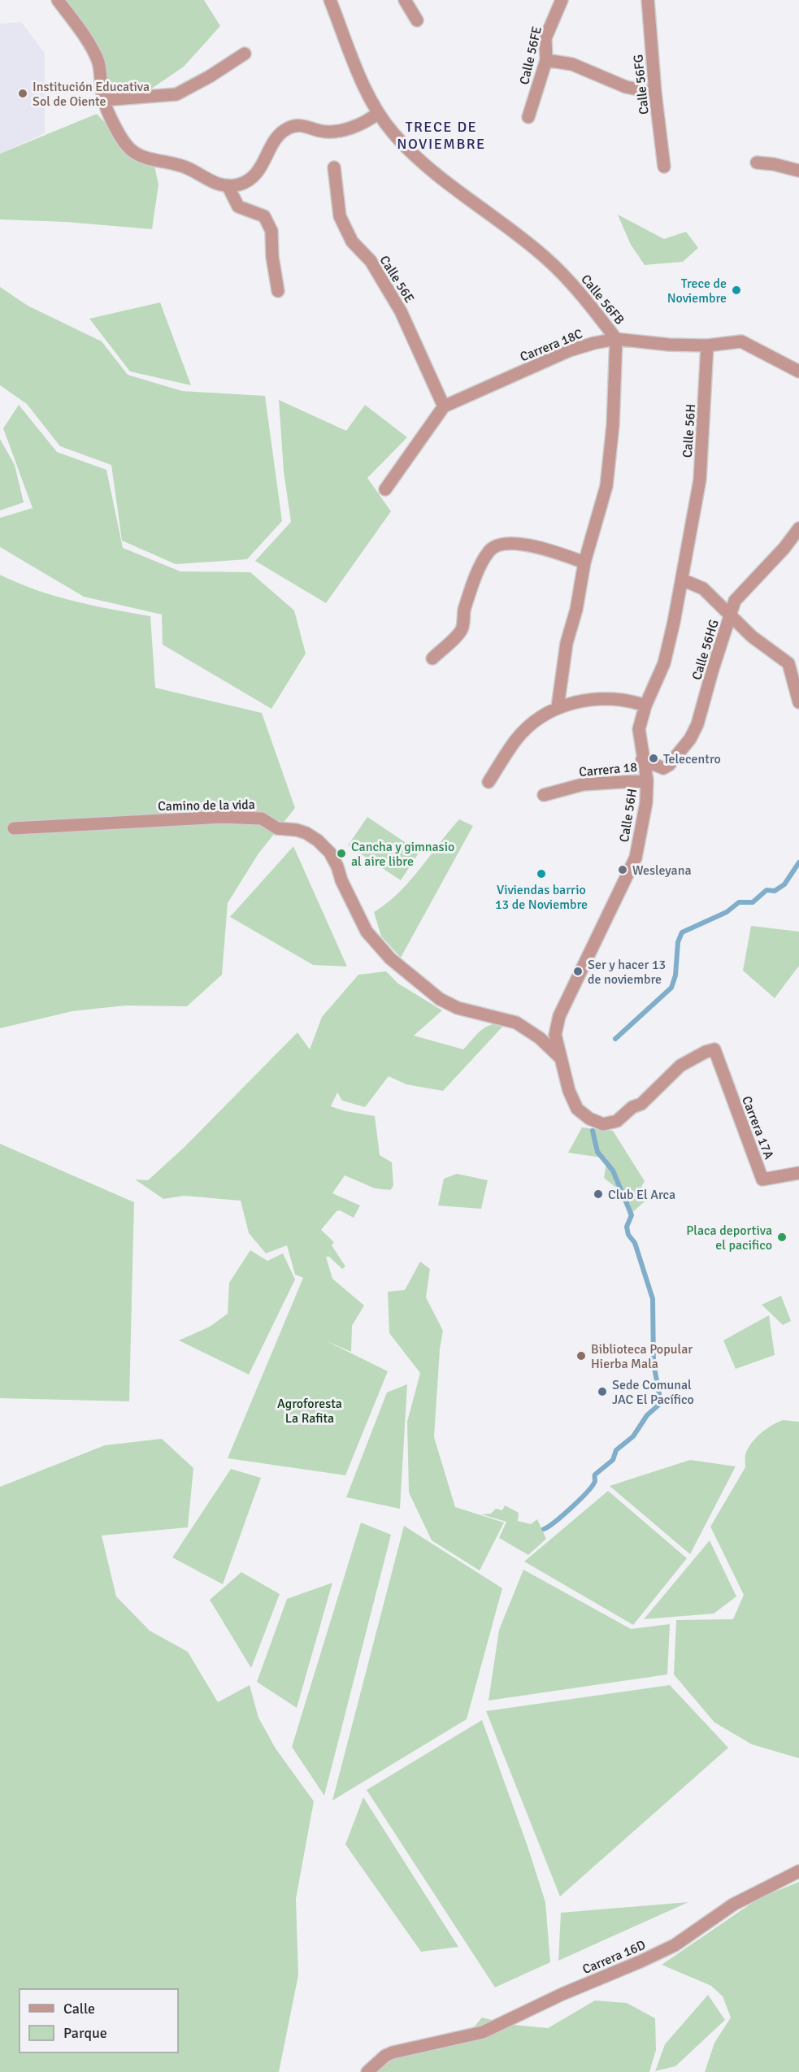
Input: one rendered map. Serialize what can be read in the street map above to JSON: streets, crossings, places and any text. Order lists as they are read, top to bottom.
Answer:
{
  "streets": {
    "street": [
      "Calle 56FE",
      "Calle 56FG",
      "Calle 56E",
      "Calle 56FB",
      "Carrera 18C",
      "Calle 56H",
      "Calle 56HG",
      "Carrera 18",
      "Camino de la vida",
      "Carrera 17A",
      "Carrera 16D"
    ]
  },
  "crossings": [
    ["Calle 56E", "Carrera 18C"],
    ["Calle 56FB", "Carrera 18C"],
    ["Carrera 18C", "Calle 56H"],
    ["Calle 56H", "Calle 56HG"],
    ["Calle 56H", "Carrera 18"],
    ["Calle 56H", "Camino de la vida"],
    ["Calle 56H", "Carrera 17A"]
  ],
  "districts": ["TRECE DE NOVIEMBRE"],
  "parks": ["Agroforesta La Rafita"],
  "places": [
    "Institución Educativa Sol de Oiente",
    "Trece de Noviembre",
    "Telecentro",
    "Cancha y gimnasio al aire libre",
    "Wesleyana",
    "Viviendas barrio 13 de Noviembre",
    "Ser y hacer 13 de noviembre",
    "Club El Arca",
    "Placa deportiva el pacifico",
    "Biblioteca Popular Hierba Mala",
    "Sede Comunal JAC El Pacífico"
  ],
  "legend": ["Calle", "Parque"]
}
